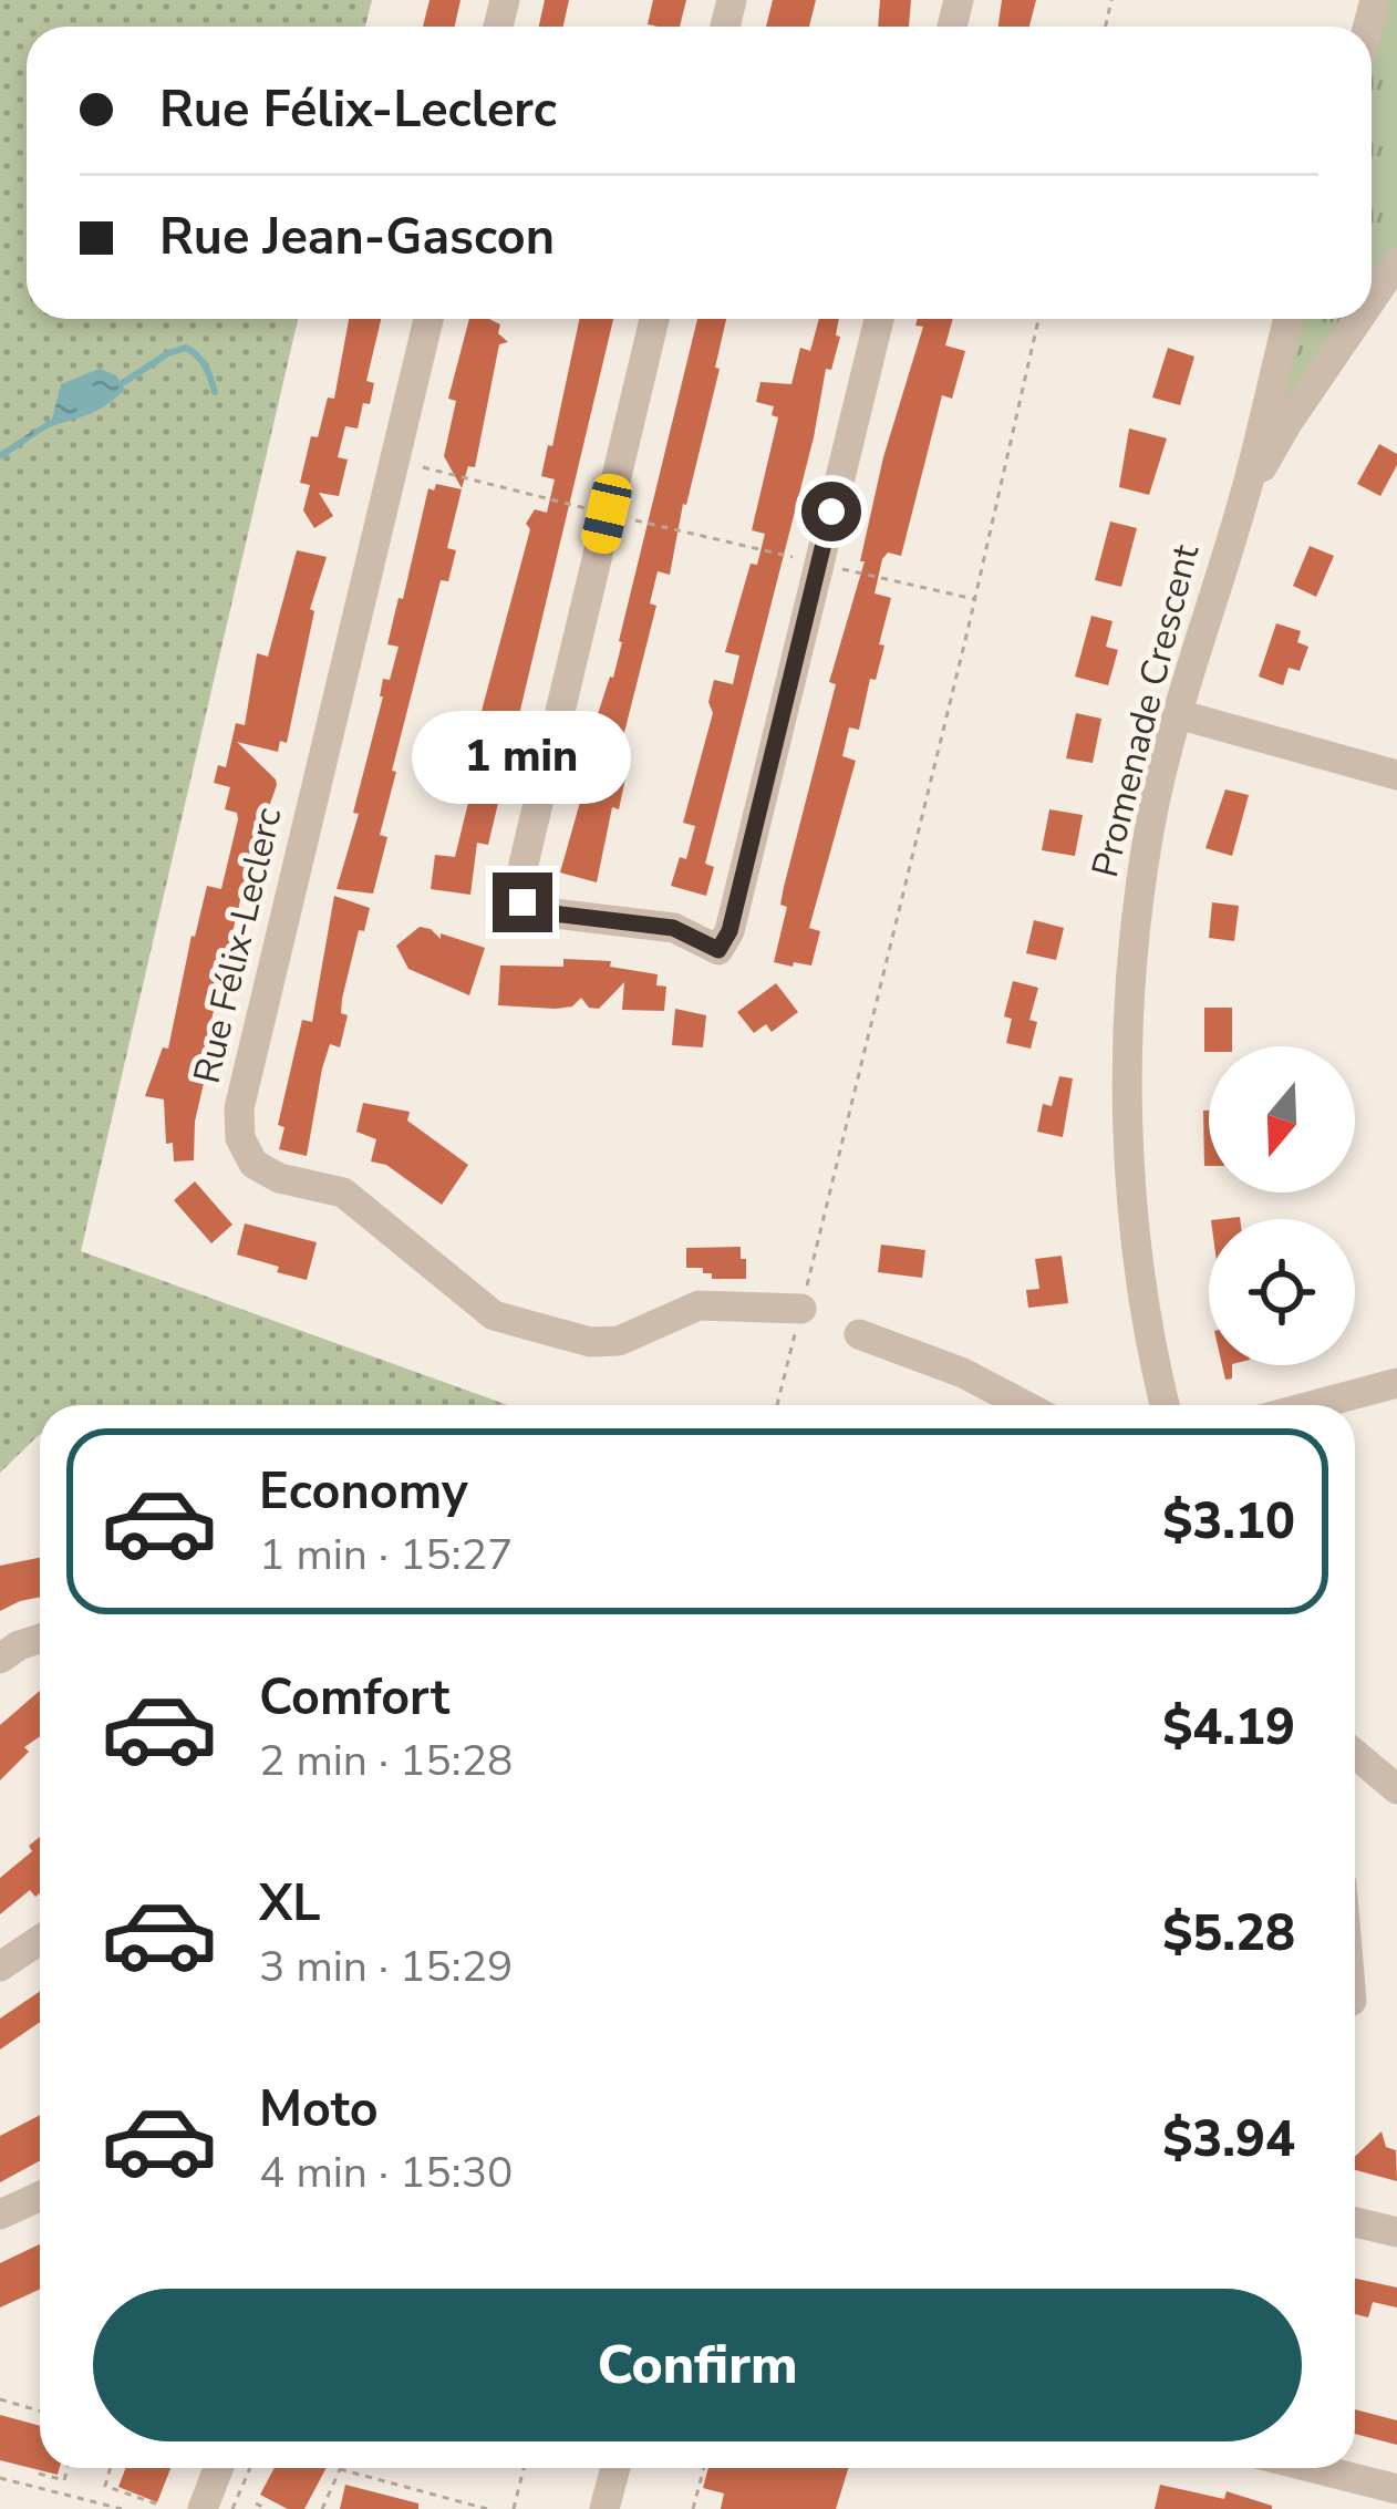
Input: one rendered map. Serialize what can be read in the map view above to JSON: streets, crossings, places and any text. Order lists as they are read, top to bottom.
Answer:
{
  "streets": {
    "street": ["Promenade Crescent", "Rue Félix-Leclerc"]
  },
  "north": "bottom",
  "page": {
    "banner": ["Rue Félix-Leclerc", "Rue Jean-Gascon"],
    "bubble": "1 min",
    "list": [
      {
        "name": "Economy",
        "note": "1 min · 15:27",
        "value": "$3.10"
      },
      {
        "name": "Comfort",
        "note": "2 min · 15:28",
        "value": "$4.19"
      },
      {
        "name": "XL",
        "note": "3 min · 15:29",
        "value": "$5.28"
      },
      {
        "name": "Moto",
        "note": "4 min · 15:30",
        "value": "$3.94"
      }
    ],
    "buttons": "Confirm"
  }
}
